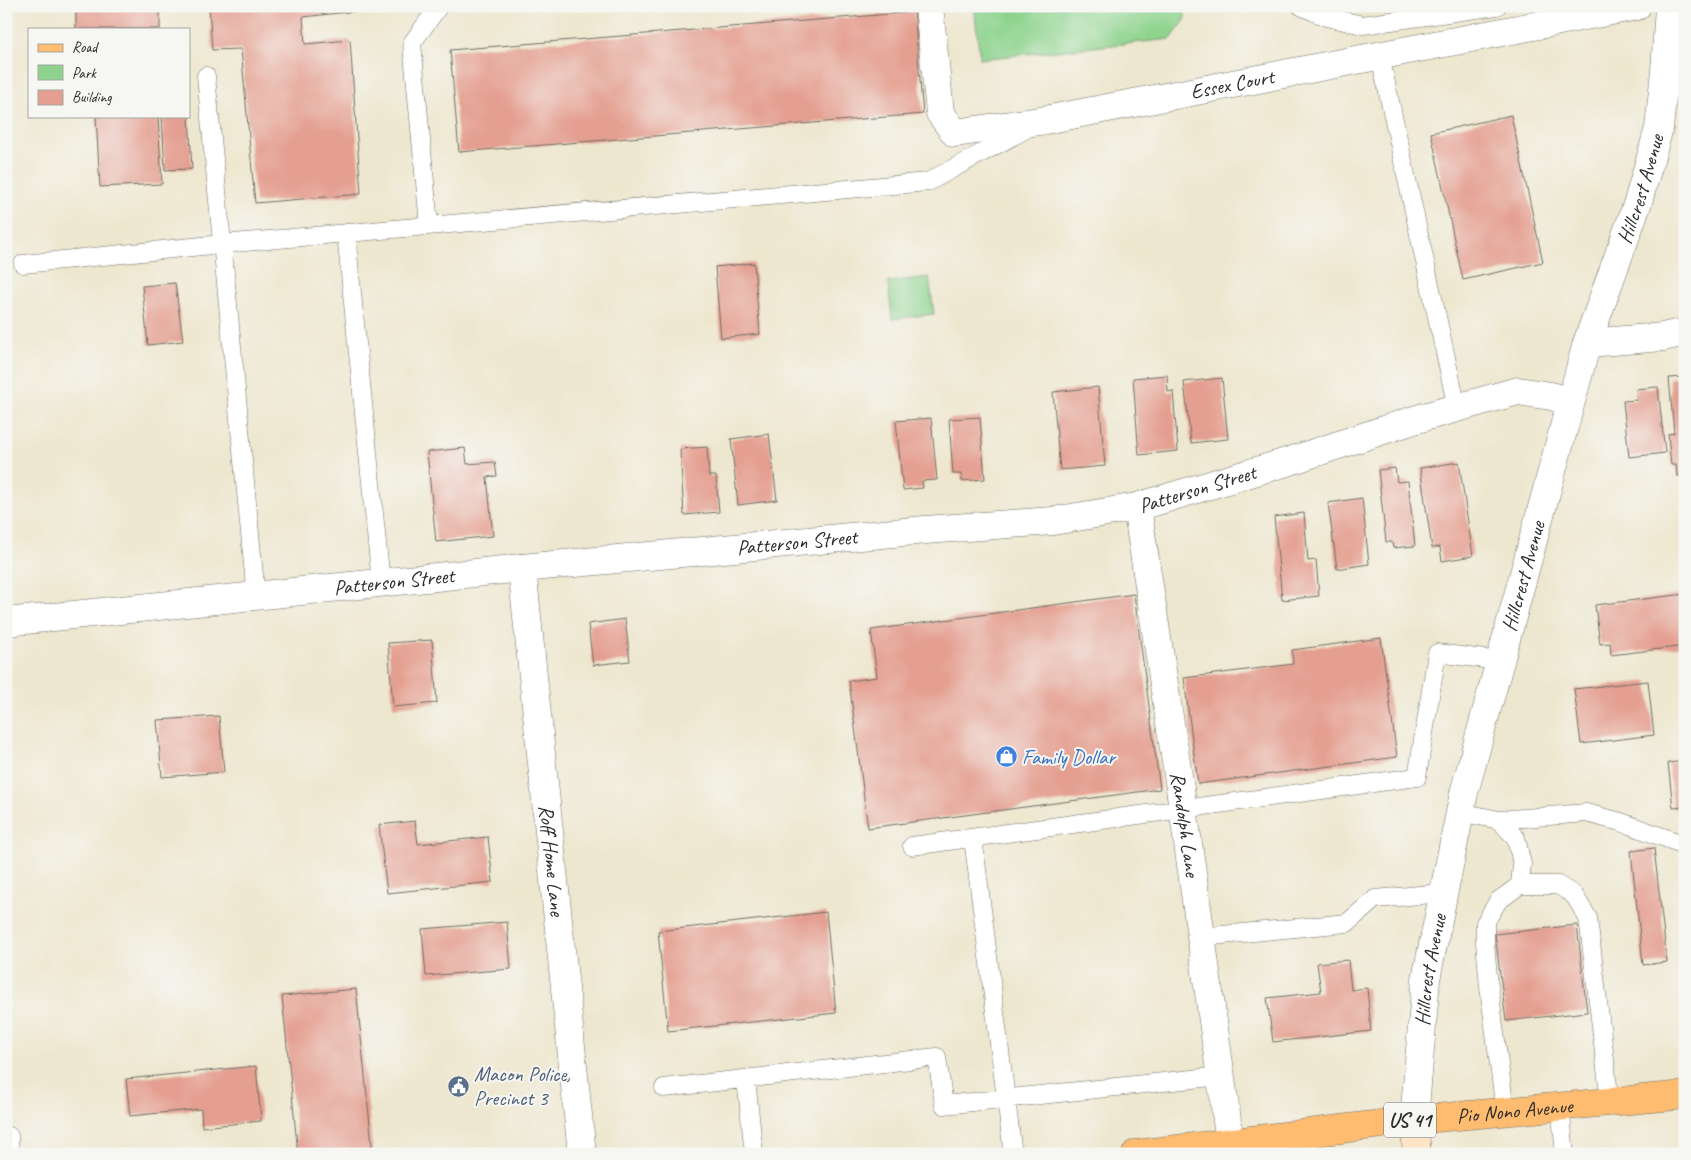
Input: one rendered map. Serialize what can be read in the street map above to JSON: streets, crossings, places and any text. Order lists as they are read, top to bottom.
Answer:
{
  "streets": {
    "main road": ["Pio Nono Avenue", "US 41"],
    "street": [
      "Essex Court",
      "Hillcrest Avenue",
      "Patterson Street",
      "Randolph Lane",
      "Roff Home Lane"
    ]
  },
  "crossings": [
    ["Hillcrest Avenue", "Patterson Street"],
    ["Hillcrest Avenue", "Pio Nono Avenue"],
    ["Patterson Street", "Randolph Lane"],
    ["Patterson Street", "Roff Home Lane"],
    ["Randolph Lane", "Pio Nono Avenue"]
  ],
  "places": {
    "shop": ["Family Dollar"],
    "public building": ["Macon Police, Precinct 3"]
  },
  "legend": ["Road", "Park", "Building"]
}
